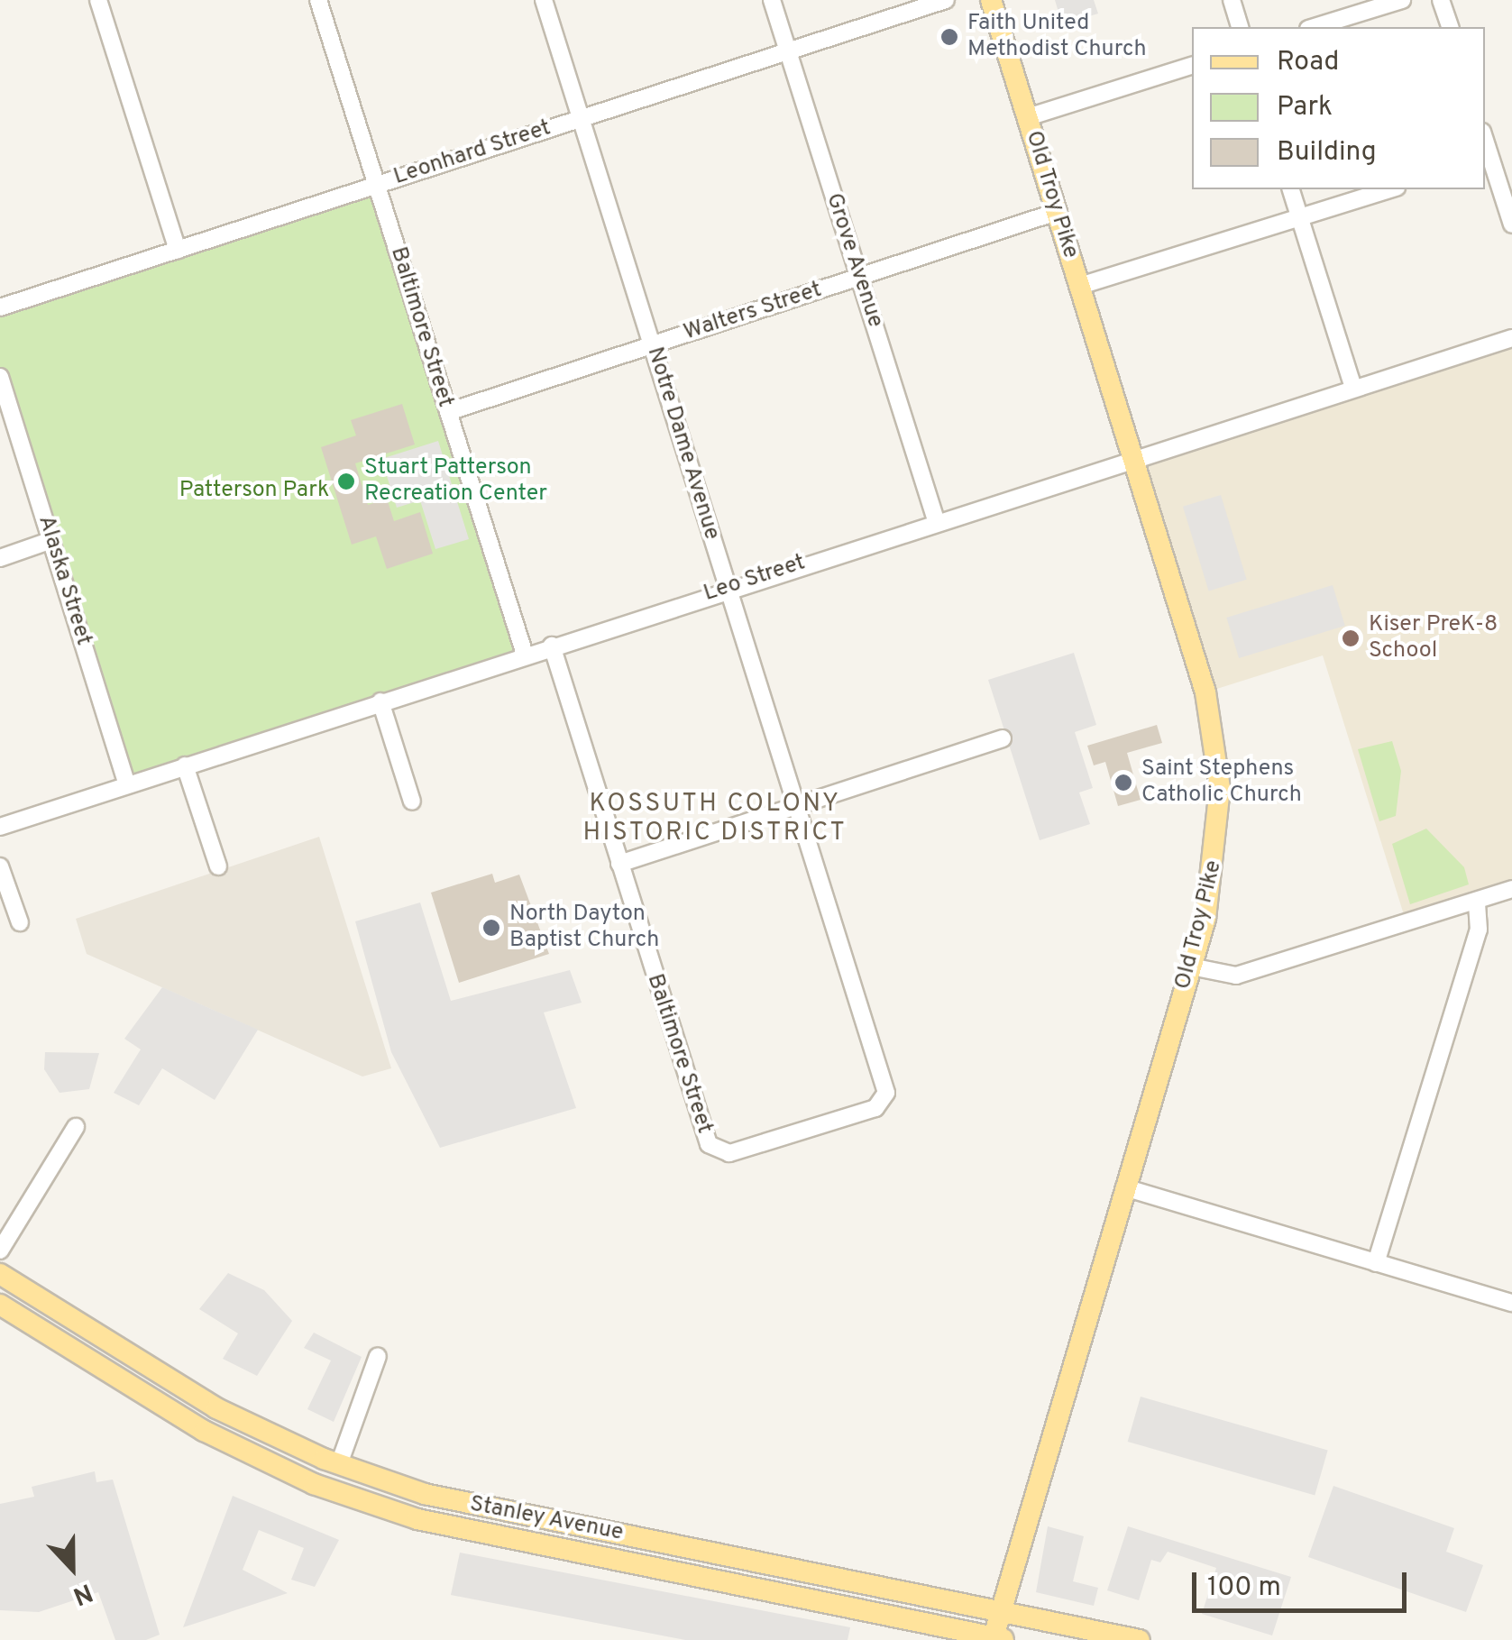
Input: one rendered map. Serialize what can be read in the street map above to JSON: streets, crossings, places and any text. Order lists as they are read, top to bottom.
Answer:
{
  "streets": {
    "main road": ["Old Troy Pike", "Stanley Avenue"],
    "street": [
      "Leonhard Street",
      "Grove Avenue",
      "Walters Street",
      "Baltimore Street",
      "Notre Dame Avenue",
      "Leo Street",
      "Alaska Street"
    ]
  },
  "crossings": [
    ["Leonhard Street", "Grove Avenue"],
    ["Leonhard Street", "Baltimore Street"],
    ["Leonhard Street", "Notre Dame Avenue"],
    ["Old Troy Pike", "Walters Street"],
    ["Old Troy Pike", "Leo Street"],
    ["Old Troy Pike", "Stanley Avenue"],
    ["Grove Avenue", "Walters Street"],
    ["Grove Avenue", "Leo Street"],
    ["Walters Street", "Baltimore Street"],
    ["Walters Street", "Notre Dame Avenue"],
    ["Baltimore Street", "Notre Dame Avenue"],
    ["Baltimore Street", "Leo Street"],
    ["Notre Dame Avenue", "Leo Street"],
    ["Leo Street", "Alaska Street"]
  ],
  "districts": ["KOSSUTH COLONY HISTORIC DISTRICT"],
  "parks": ["Patterson Park"],
  "places": [
    "Faith United Methodist Church",
    "Stuart Patterson Recreation Center",
    "Kiser PreK-8 School",
    "Saint Stephens Catholic Church",
    "North Dayton Baptist Church"
  ],
  "legend": ["Road", "Park", "Building"],
  "scale_bar": "100 m",
  "north": "bottom"
}
